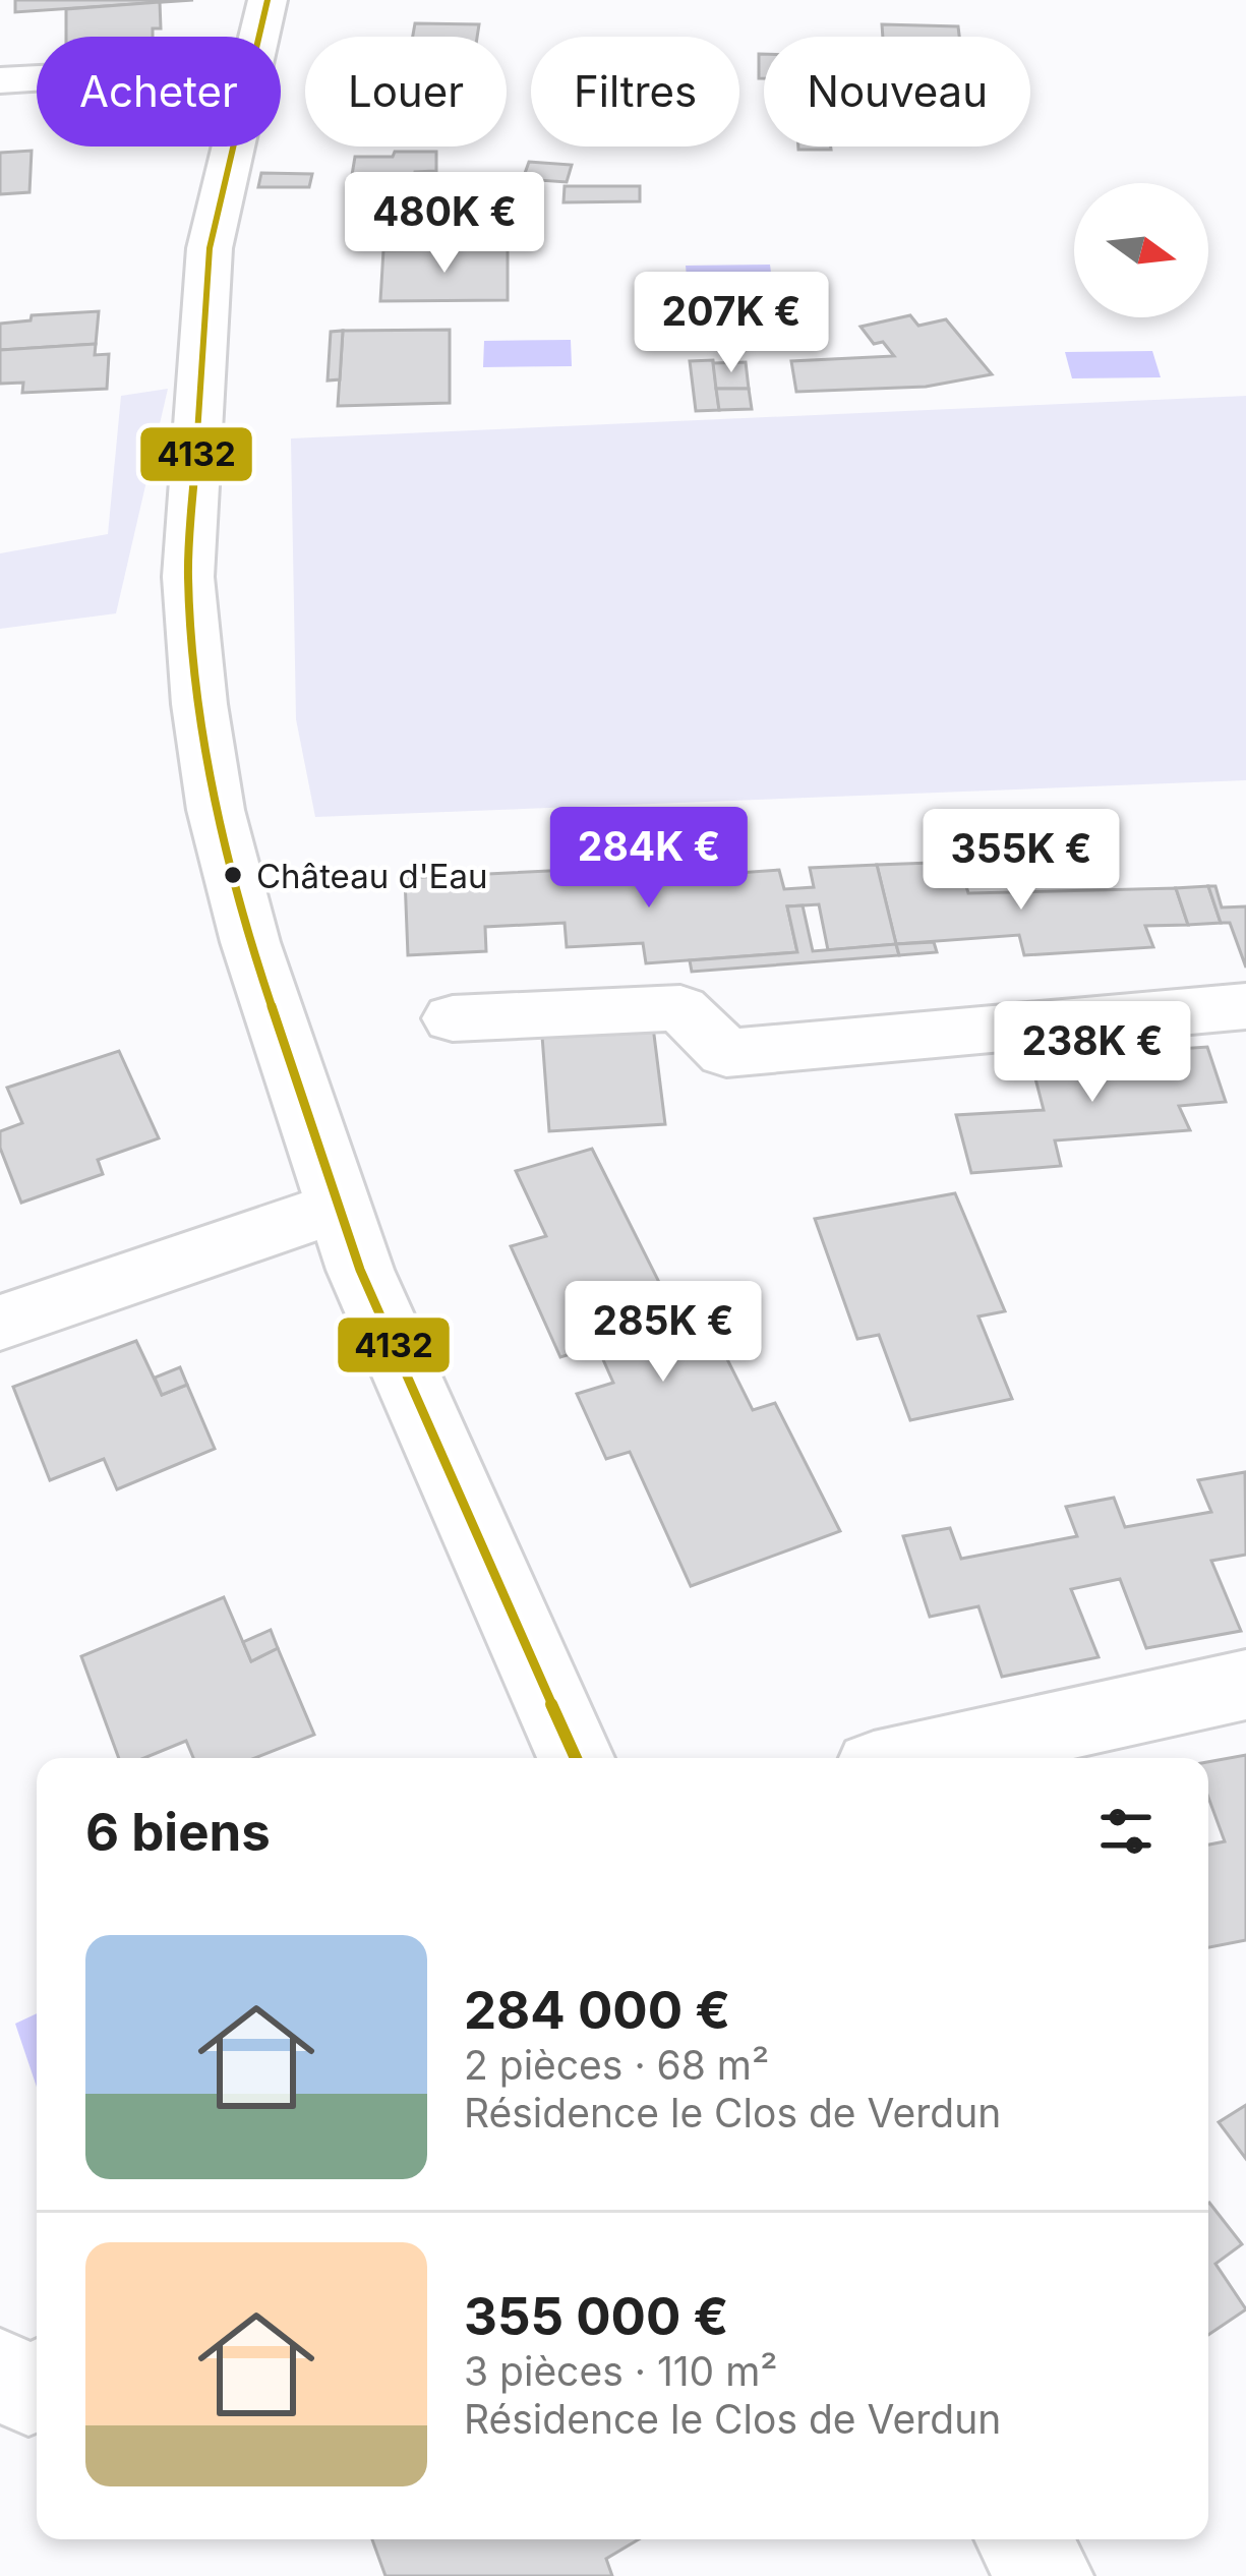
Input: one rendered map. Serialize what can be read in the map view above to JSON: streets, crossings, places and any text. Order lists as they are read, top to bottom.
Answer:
{
  "places": ["Château d'Eau"],
  "lines": ["transit line 4132"],
  "north": "right",
  "page": {
    "chip": [
      "Acheter",
      "Louer",
      "Filtres",
      "Nouveau"
    ],
    "price": [
      "480K €",
      "207K €",
      "284K €",
      "355K €",
      "238K €",
      "285K €"
    ],
    "heading": "6 biens",
    "list": [
      {
        "name": "284 000 €",
        "note": "2 pièces · 68 m² · Résidence le Clos de Verdun"
      },
      {
        "name": "355 000 €",
        "note": "3 pièces · 110 m² · Résidence le Clos de Verdun"
      }
    ]
  }
}
